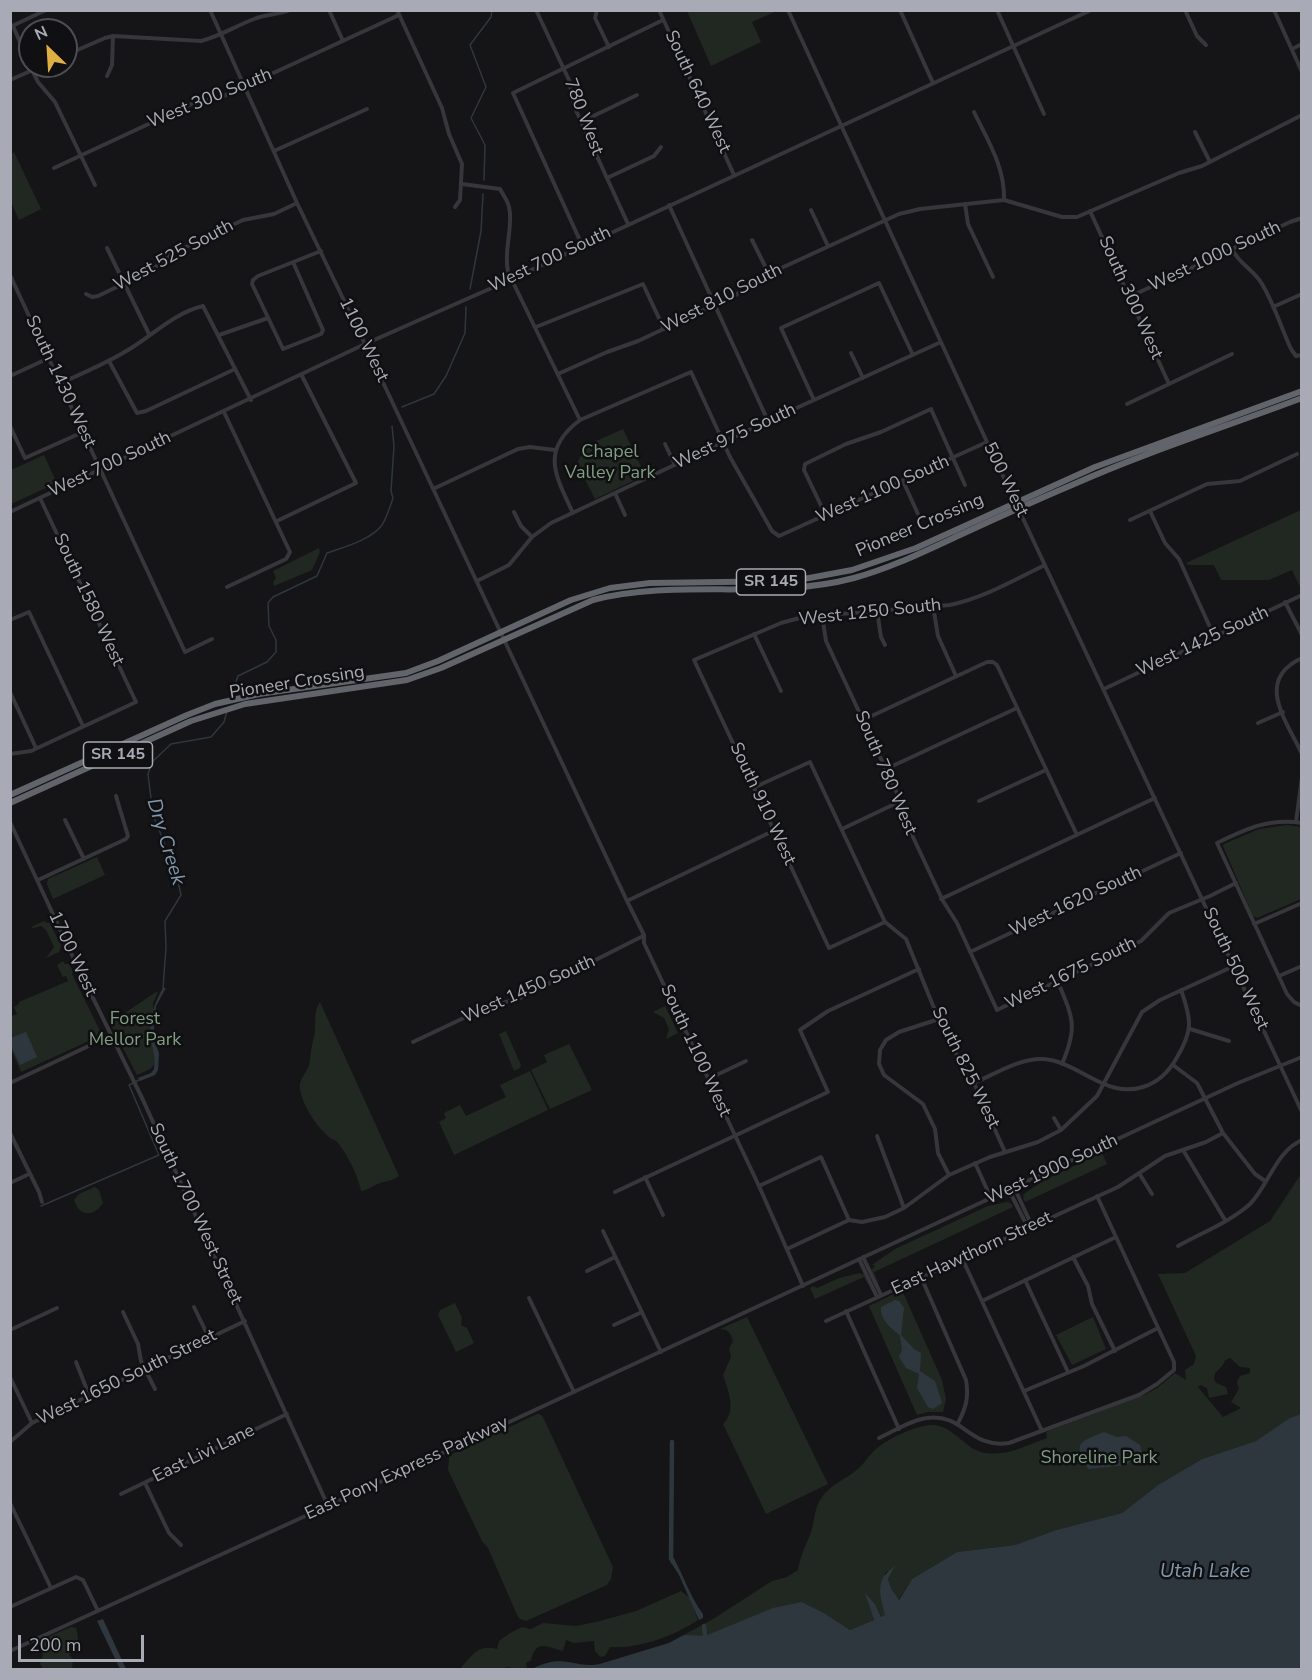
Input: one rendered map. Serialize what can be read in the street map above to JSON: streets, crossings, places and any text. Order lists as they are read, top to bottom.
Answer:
{
  "streets": {
    "highway": ["Pioneer Crossing", "SR 145"],
    "street": [
      "South 640 West",
      "West 300 South",
      "780 West",
      "West 525 South",
      "West 1000 South",
      "West 700 South",
      "South 300 West",
      "West 810 South",
      "1100 West",
      "South 1430 West",
      "West 975 South",
      "500 West",
      "West 1100 South",
      "South 1580 West",
      "West 1250 South",
      "West 1425 South",
      "South 780 West",
      "South 910 West",
      "West 1620 South",
      "1700 West",
      "South 500 West",
      "West 1675 South",
      "West 1450 South",
      "South 1100 West",
      "South 825 West",
      "West 1900 South",
      "South 1700 West Street",
      "East Hawthorn Street",
      "West 1650 South Street",
      "East Livi Lane",
      "East Pony Express Parkway"
    ]
  },
  "crossings": [
    ["South 640 West", "West 700 South"],
    ["West 300 South", "1100 West"],
    ["780 West", "West 700 South"],
    ["West 525 South", "1100 West"],
    ["West 1000 South", "South 300 West"],
    ["West 700 South", "1100 West"],
    ["West 700 South", "South 1430 West"],
    ["West 700 South", "South 1580 West"],
    ["West 810 South", "500 West"],
    ["1100 West", "West 975 South"],
    ["1100 West", "Pioneer Crossing"],
    ["1100 West", "South 1100 West"],
    ["West 975 South", "500 West"],
    ["West 975 South", "West 1100 South"],
    ["500 West", "West 1100 South"],
    ["500 West", "Pioneer Crossing"],
    ["500 West", "West 1250 South"],
    ["500 West", "West 1425 South"],
    ["500 West", "South 500 West"],
    ["West 1250 South", "South 780 West"],
    ["West 1250 South", "South 910 West"],
    ["South 780 West", "West 1620 South"],
    ["South 780 West", "West 1675 South"],
    ["South 910 West", "South 825 West"],
    ["West 1620 South", "South 500 West"],
    ["1700 West", "South 1700 West Street"],
    ["South 500 West", "West 1675 South"],
    ["South 500 West", "West 1900 South"],
    ["West 1450 South", "South 1100 West"],
    ["South 1100 West", "West 1900 South"],
    ["South 1100 West", "East Pony Express Parkway"],
    ["West 1900 South", "East Pony Express Parkway"],
    ["South 1700 West Street", "West 1650 South Street"],
    ["South 1700 West Street", "East Livi Lane"],
    ["South 1700 West Street", "East Pony Express Parkway"]
  ],
  "water": ["Dry Creek", "Utah Lake"],
  "parks": ["Chapel Valley Park", "Forest Mellor Park", "Shoreline Park"],
  "scale_bar": "200 m",
  "north": "top left"
}
